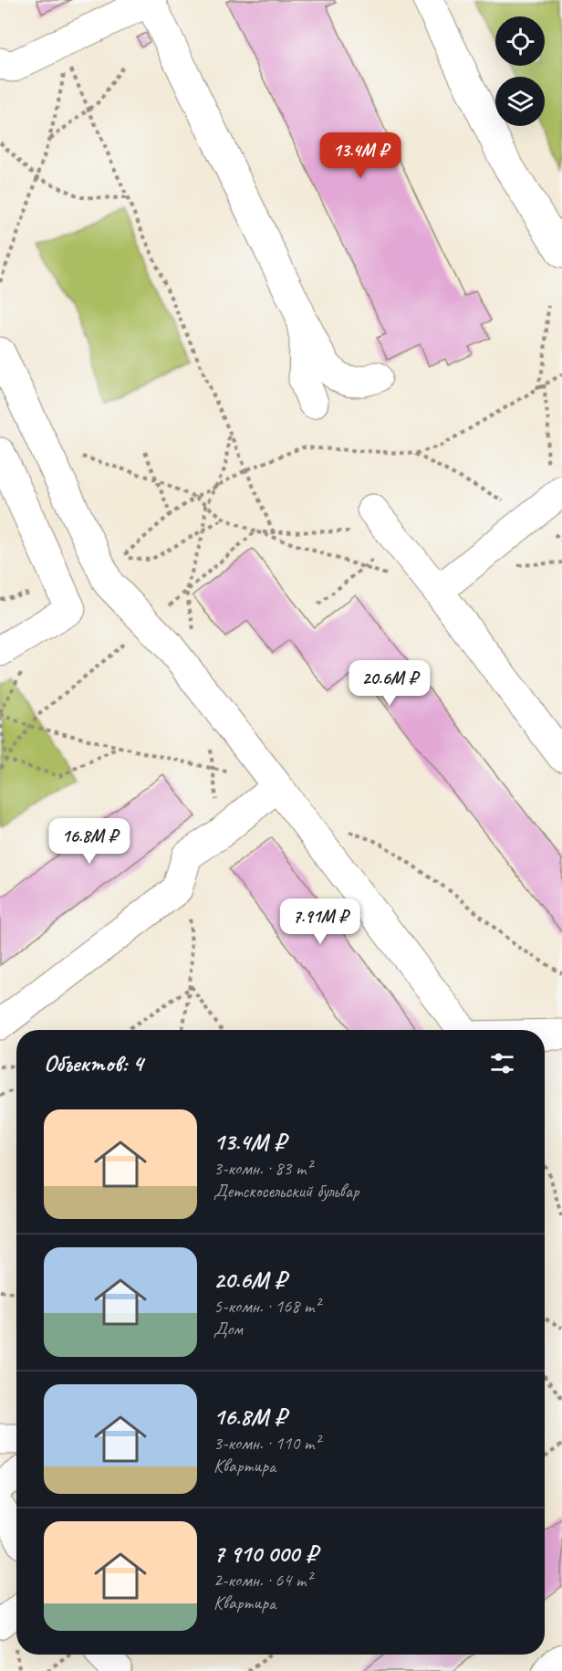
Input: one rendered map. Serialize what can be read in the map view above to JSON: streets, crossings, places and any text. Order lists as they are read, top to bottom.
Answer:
{
  "page": {
    "price": [
      "13.4M ₽",
      "20.6M ₽",
      "16.8M ₽",
      "7.91M ₽"
    ],
    "heading": "Объектов: 4",
    "list": [
      {
        "name": "13.4M ₽",
        "note": "3-комн. · 83 m² · Детскосельский бульвар"
      },
      {
        "name": "20.6M ₽",
        "note": "5-комн. · 168 m² · Дом"
      },
      {
        "name": "16.8M ₽",
        "note": "3-комн. · 110 m² · Квартира"
      },
      {
        "name": "7 910 000 ₽",
        "note": "2-комн. · 64 m² · Квартира"
      }
    ]
  }
}
